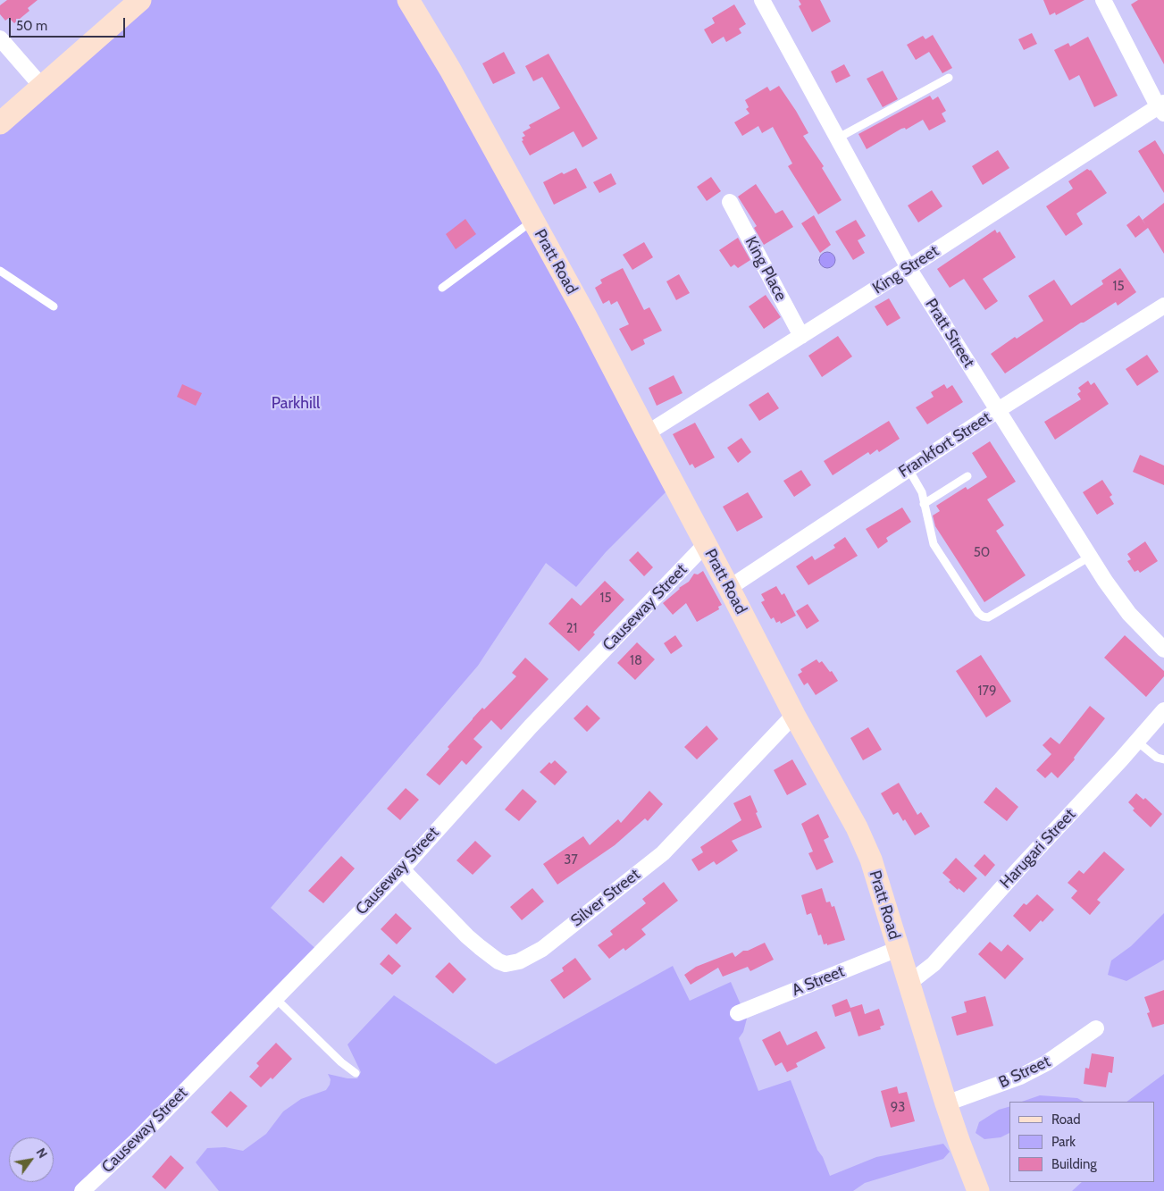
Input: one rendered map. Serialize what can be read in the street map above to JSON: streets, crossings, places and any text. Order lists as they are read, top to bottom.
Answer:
{
  "streets": {
    "street": [
      "Pratt Road",
      "King Place",
      "King Street",
      "Pratt Street",
      "Frankfort Street",
      "Causeway Street",
      "Harugari Street",
      "Silver Street",
      "A Street",
      "B Street"
    ]
  },
  "crossings": [
    ["Pratt Road", "King Street"],
    ["Pratt Road", "Frankfort Street"],
    ["Pratt Road", "Causeway Street"],
    ["Pratt Road", "Harugari Street"],
    ["Pratt Road", "Silver Street"],
    ["Pratt Road", "A Street"],
    ["Pratt Road", "B Street"],
    ["King Place", "King Street"],
    ["King Street", "Pratt Street"],
    ["Pratt Street", "Frankfort Street"],
    ["Causeway Street", "Silver Street"]
  ],
  "parks": ["Parkhill"],
  "house_numbers": [
    "15",
    "50",
    "15",
    "21",
    "18",
    "179",
    "37",
    "93"
  ],
  "legend": ["Road", "Park", "Building"],
  "scale_bar": "50 m",
  "north": "top right"
}
